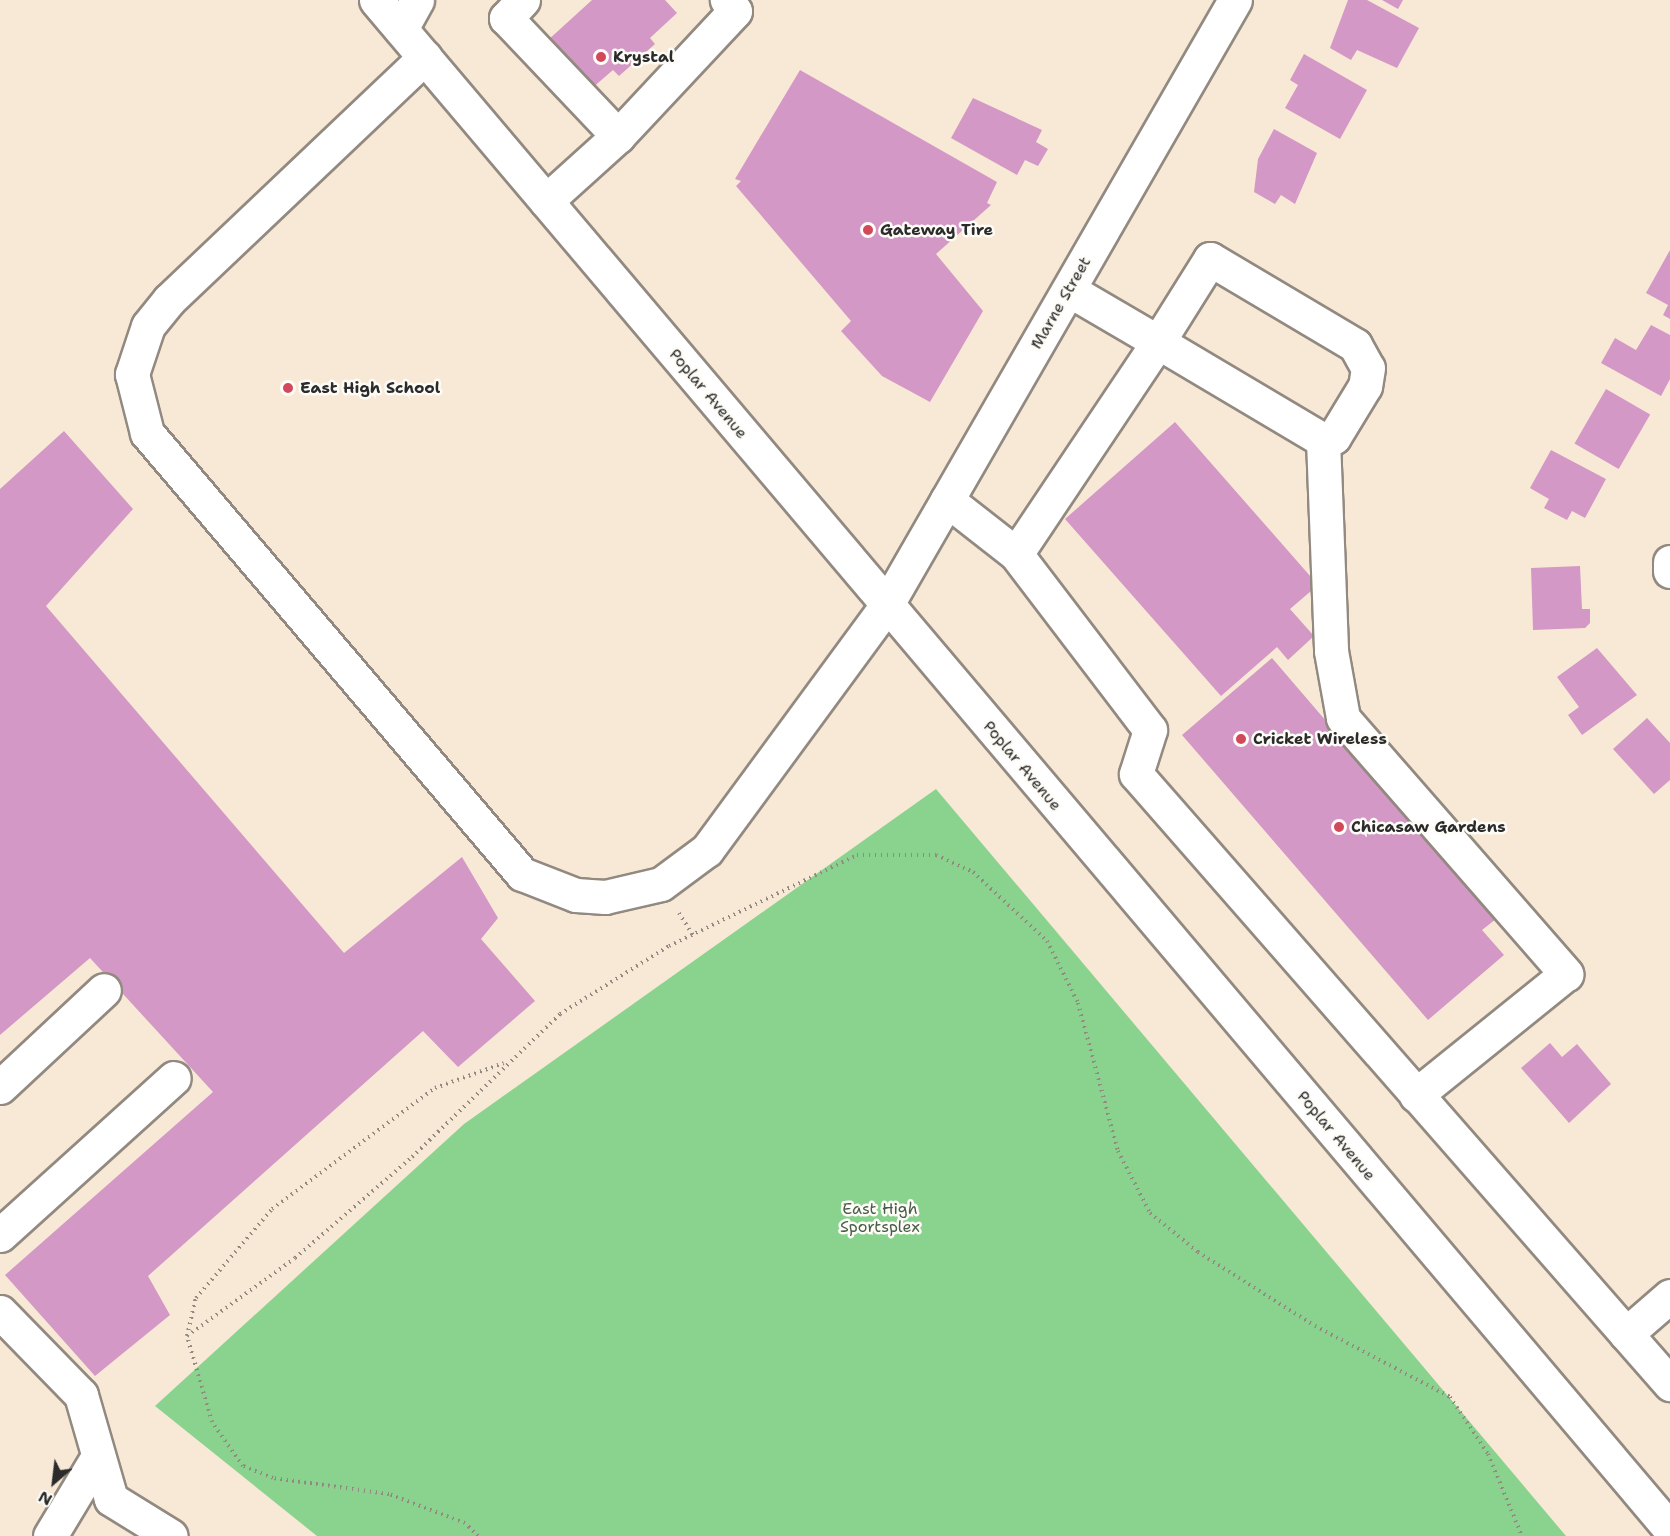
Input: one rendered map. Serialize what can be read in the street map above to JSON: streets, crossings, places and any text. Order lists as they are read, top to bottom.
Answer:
{
  "streets": {
    "main road": ["Marne Street", "Poplar Avenue"]
  },
  "crossings": [
    ["Marne Street", "Poplar Avenue"]
  ],
  "parks": ["East High Sportsplex"],
  "places": [
    "Krystal",
    "Gateway Tire",
    "East High School",
    "Cricket Wireless",
    "Chicasaw Gardens"
  ],
  "north": "bottom left"
}
